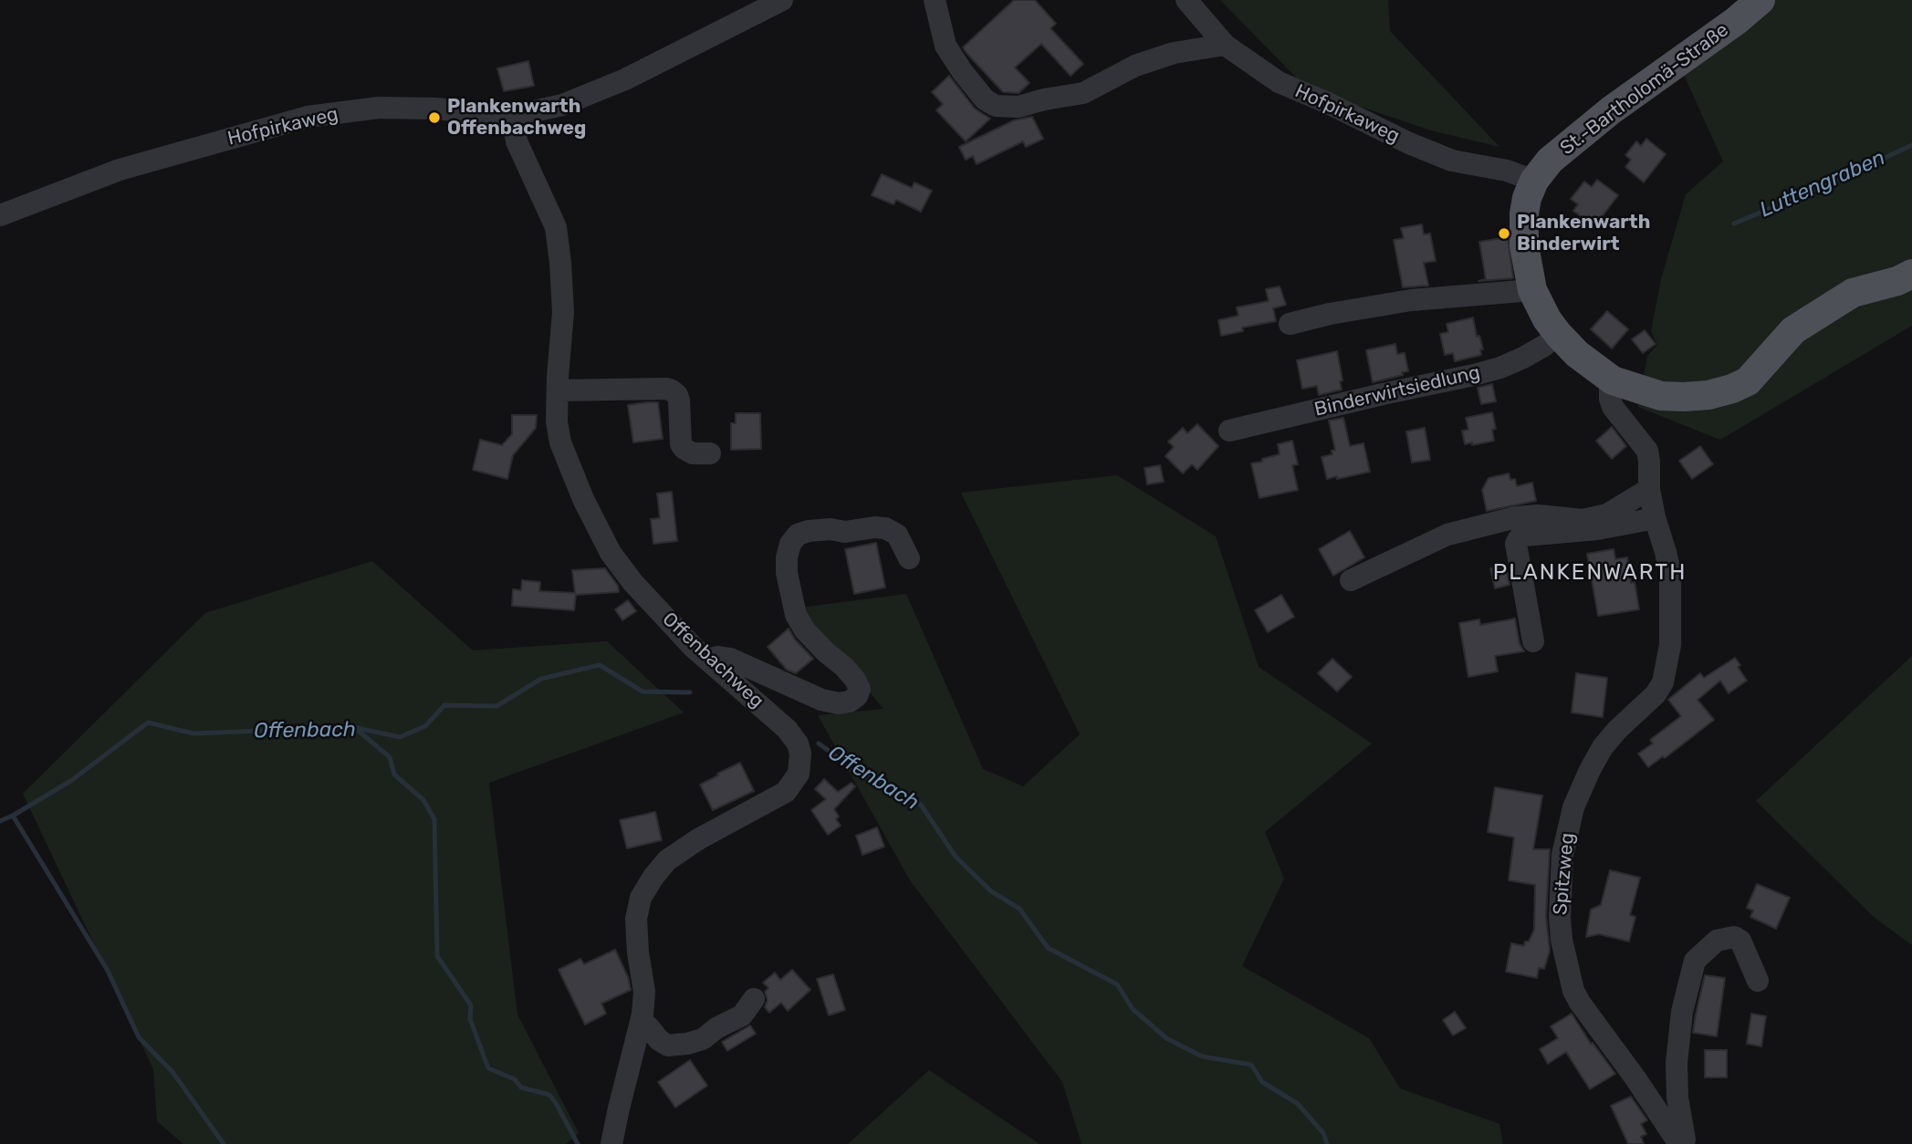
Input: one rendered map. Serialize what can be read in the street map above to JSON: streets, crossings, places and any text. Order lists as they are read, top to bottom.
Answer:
{
  "streets": {
    "main road": ["St.-Bartholomä-Straße"],
    "street": [
      "Hofpirkaweg",
      "Binderwirtsiedlung",
      "Offenbachweg",
      "Spitzweg"
    ]
  },
  "crossings": [
    ["St.-Bartholomä-Straße", "Hofpirkaweg"],
    ["St.-Bartholomä-Straße", "Binderwirtsiedlung"],
    ["St.-Bartholomä-Straße", "Spitzweg"],
    ["Hofpirkaweg", "Offenbachweg"]
  ],
  "districts": ["PLANKENWARTH"],
  "water": ["Luttengraben", "Offenbach"],
  "places": ["Plankenwarth Offenbachweg", "Plankenwarth Binderwirt"]
}
